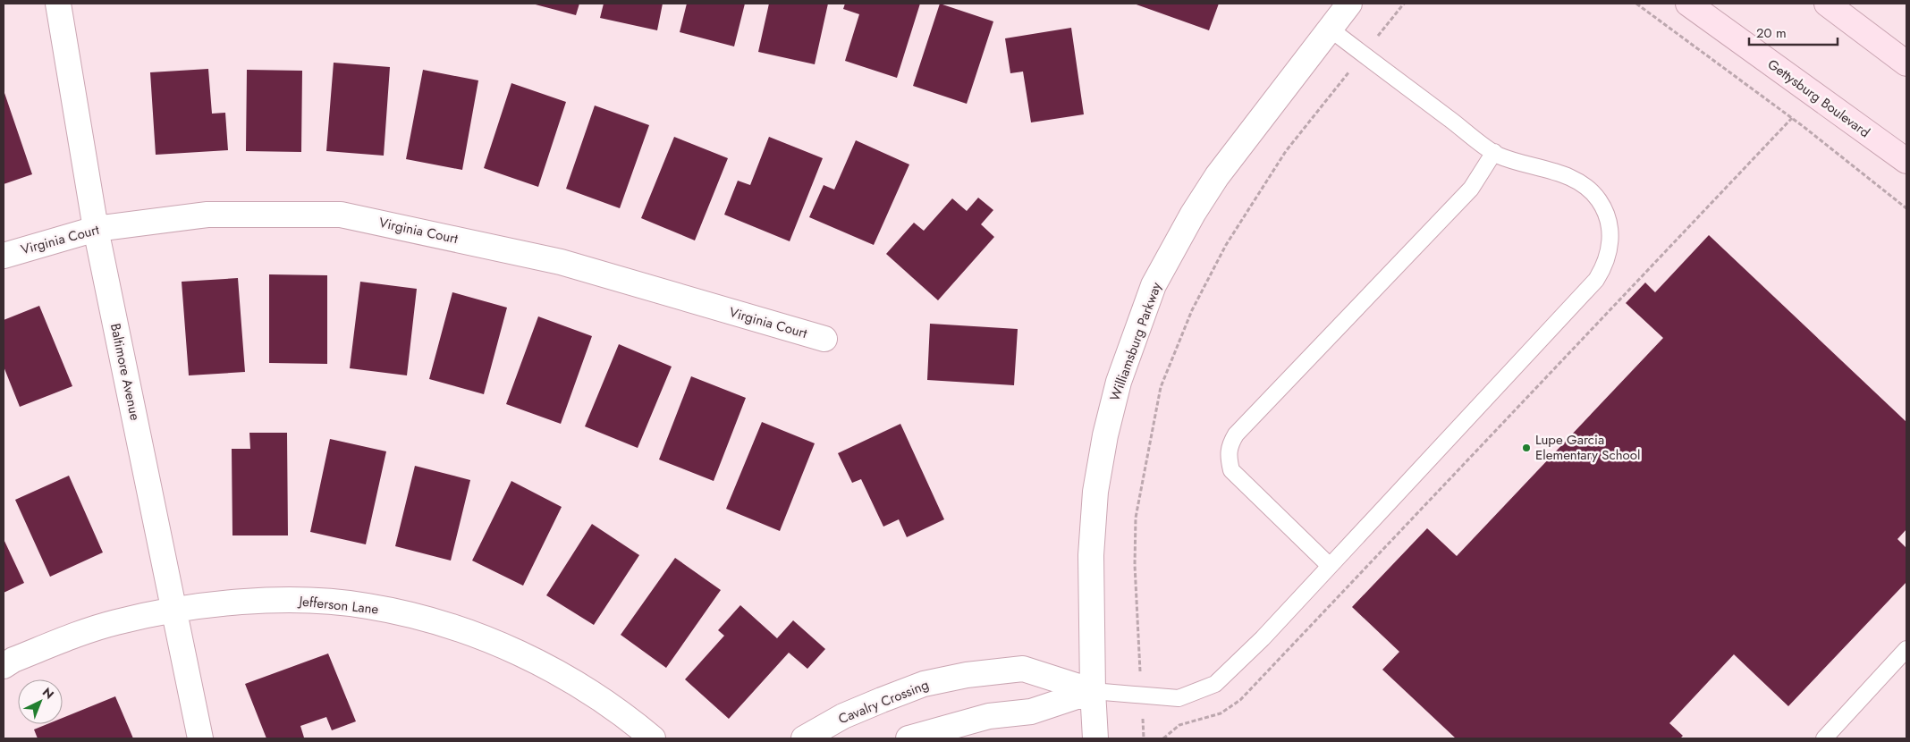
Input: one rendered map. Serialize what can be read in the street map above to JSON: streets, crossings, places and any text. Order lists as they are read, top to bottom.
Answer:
{
  "streets": {
    "street": [
      "Gettysburg Boulevard",
      "Virginia Court",
      "Williamsburg Parkway",
      "Baltimore Avenue",
      "Jefferson Lane",
      "Cavalry Crossing"
    ]
  },
  "crossings": [
    ["Virginia Court", "Baltimore Avenue"],
    ["Williamsburg Parkway", "Cavalry Crossing"],
    ["Baltimore Avenue", "Jefferson Lane"]
  ],
  "places": ["Lupe Garcia Elementary School"],
  "scale_bar": "20 m",
  "north": "top right"
}
